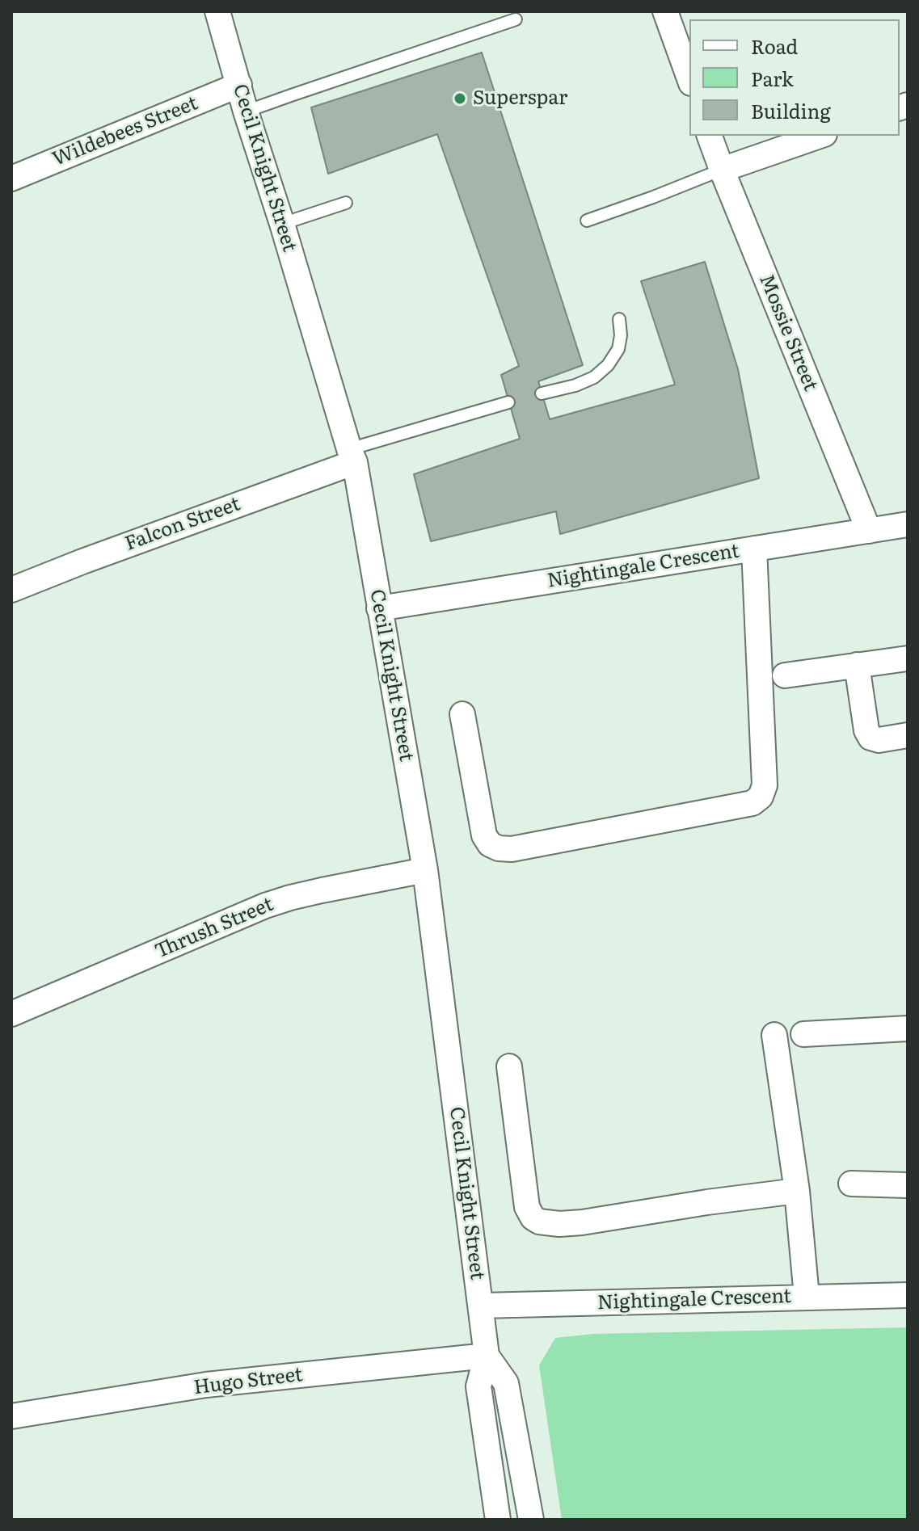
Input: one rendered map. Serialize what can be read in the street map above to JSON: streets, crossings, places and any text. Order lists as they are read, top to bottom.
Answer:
{
  "streets": {
    "street": [
      "Wildebees Street",
      "Cecil Knight Street",
      "Mossie Street",
      "Falcon Street",
      "Nightingale Crescent",
      "Thrush Street",
      "Hugo Street"
    ]
  },
  "crossings": [
    ["Wildebees Street", "Cecil Knight Street"],
    ["Cecil Knight Street", "Falcon Street"],
    ["Cecil Knight Street", "Nightingale Crescent"],
    ["Cecil Knight Street", "Thrush Street"],
    ["Cecil Knight Street", "Hugo Street"],
    ["Mossie Street", "Nightingale Crescent"]
  ],
  "places": ["Superspar"],
  "legend": ["Road", "Park", "Building"]
}
